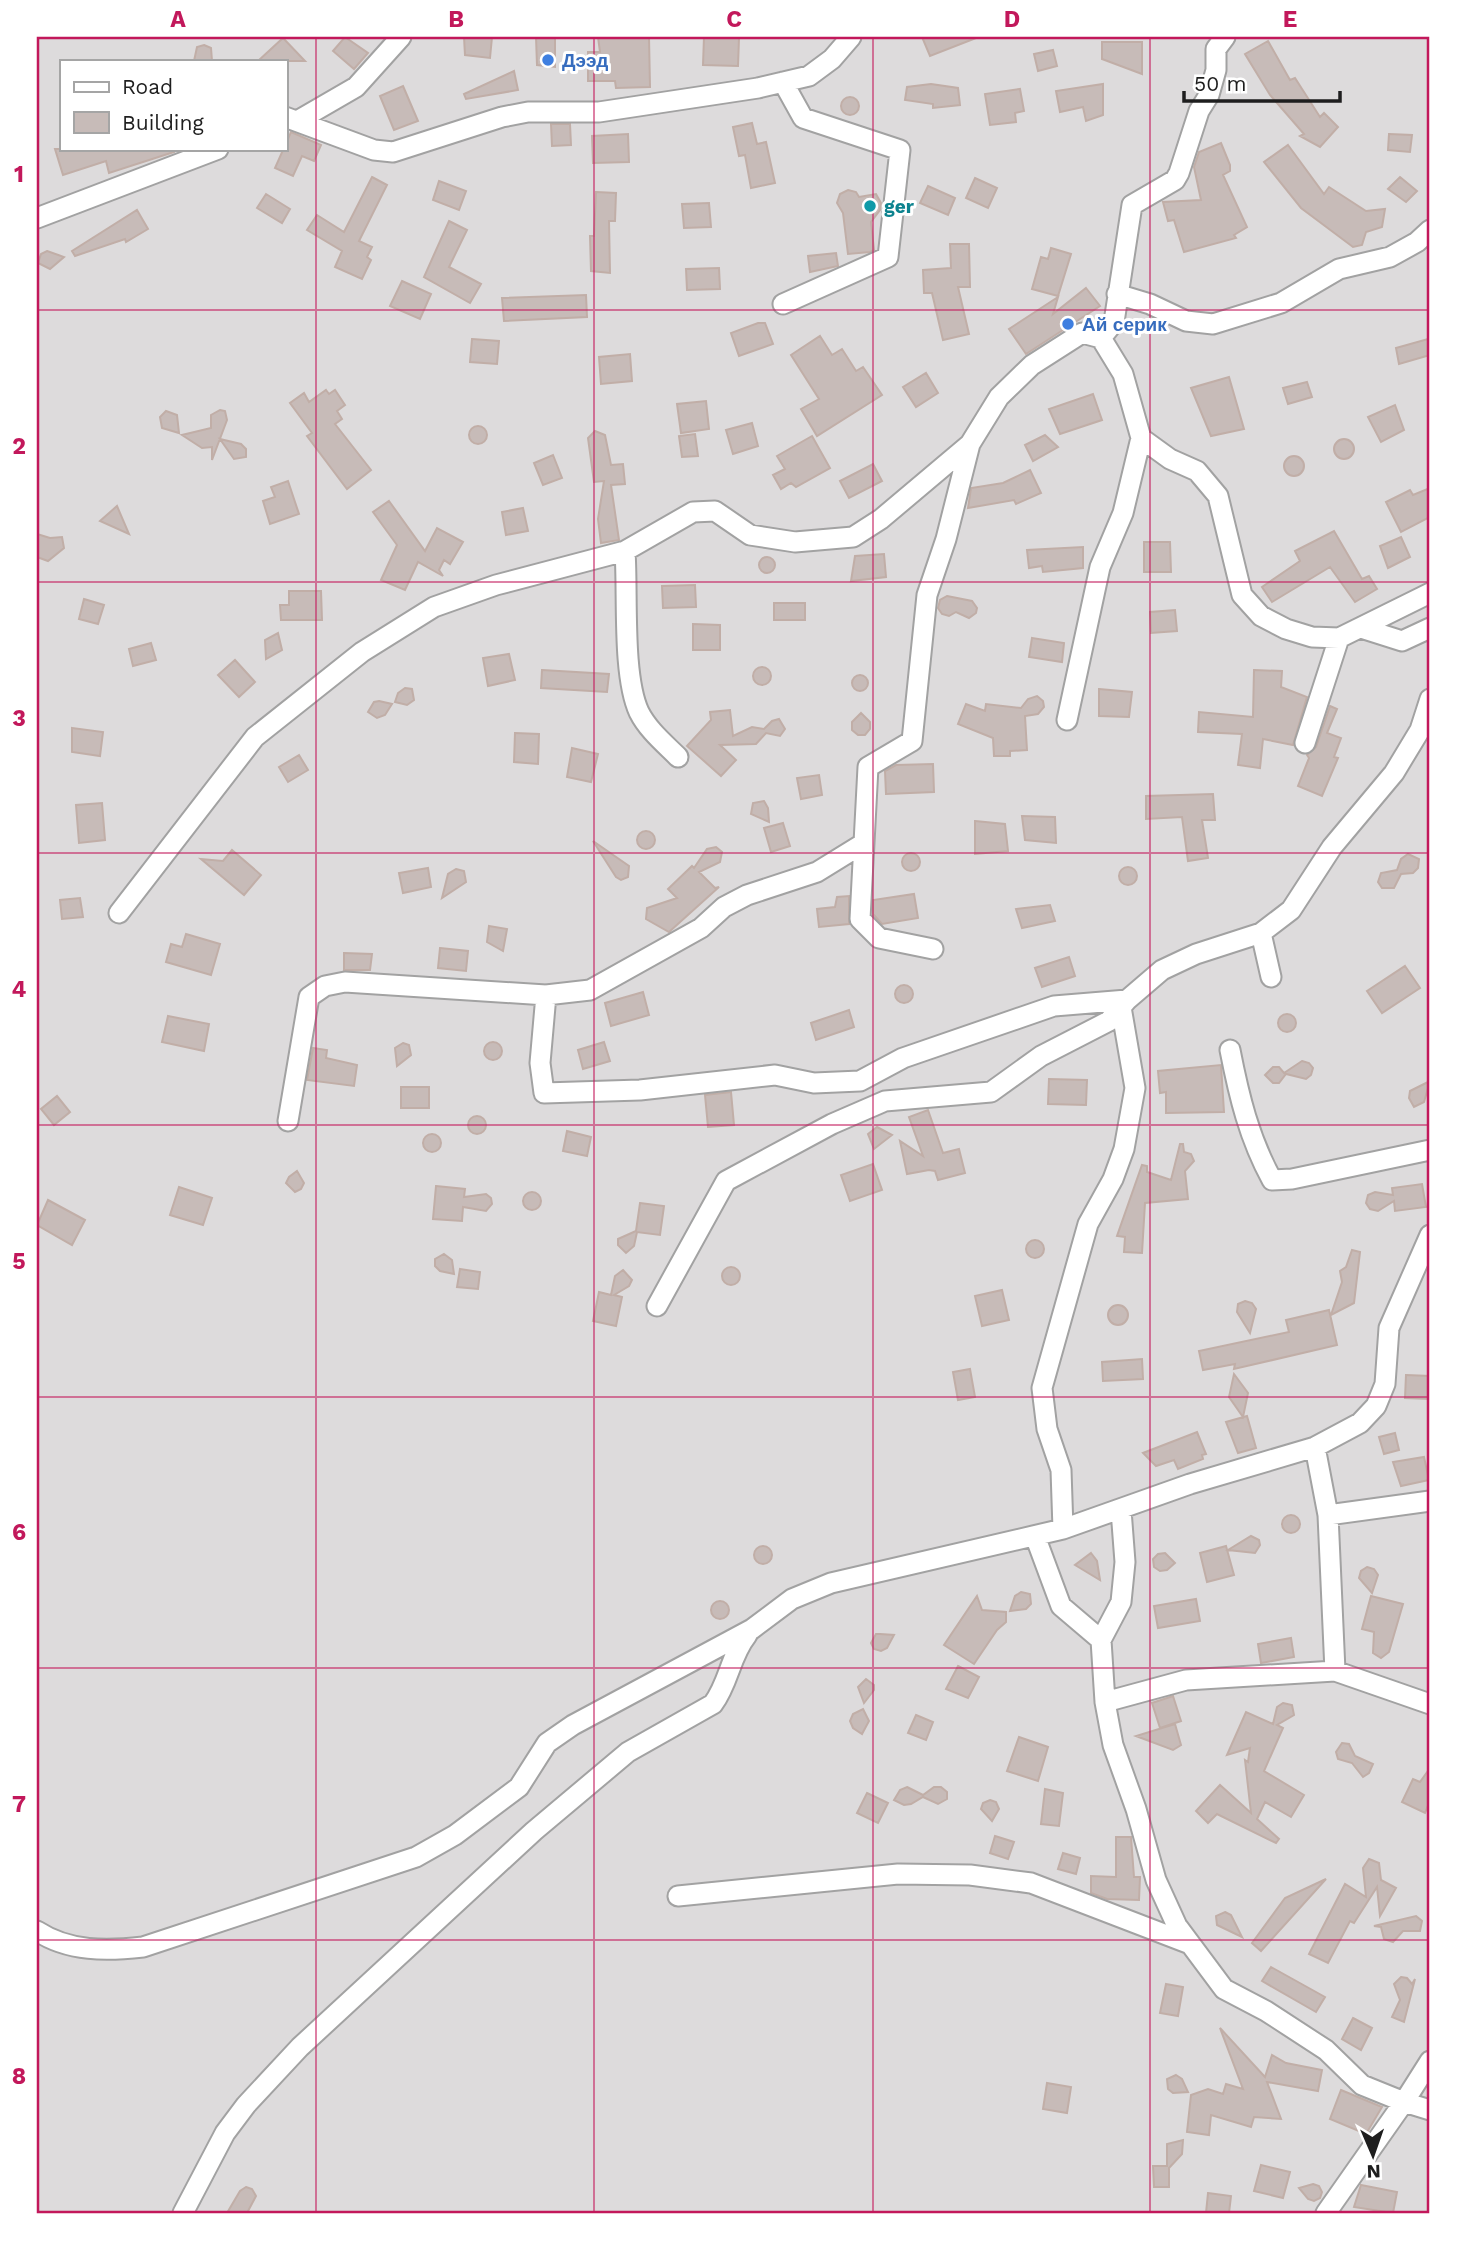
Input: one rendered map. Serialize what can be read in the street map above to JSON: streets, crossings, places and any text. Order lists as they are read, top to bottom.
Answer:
{
  "places": ["Дээд", "ger", "Ай серик"],
  "legend": ["Road", "Building"],
  "scale_bar": "50 m",
  "north": "bottom",
  "grid": {
    "columns": [
      "A",
      "B",
      "C",
      "D",
      "E"
    ],
    "rows": [
      "1",
      "2",
      "3",
      "4",
      "5",
      "6",
      "7",
      "8"
    ]
  }
}
